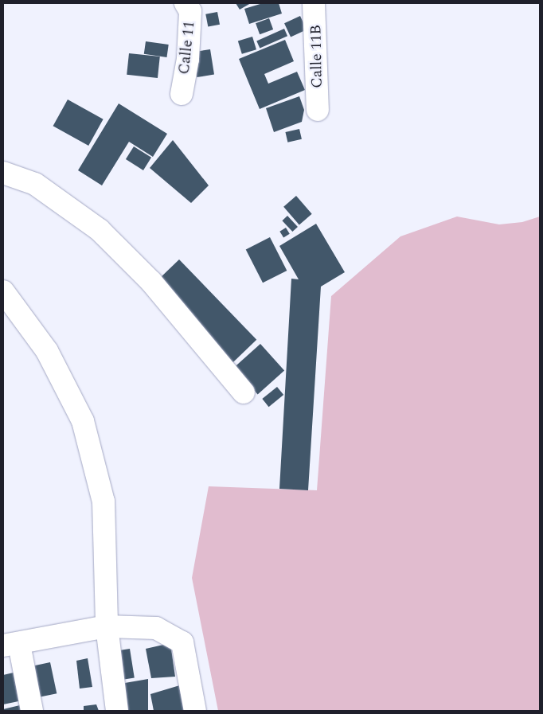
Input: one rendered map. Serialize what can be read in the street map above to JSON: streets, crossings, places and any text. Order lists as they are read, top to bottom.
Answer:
{
  "streets": {
    "street": ["Calle 11", "Calle 11B"]
  }
}
